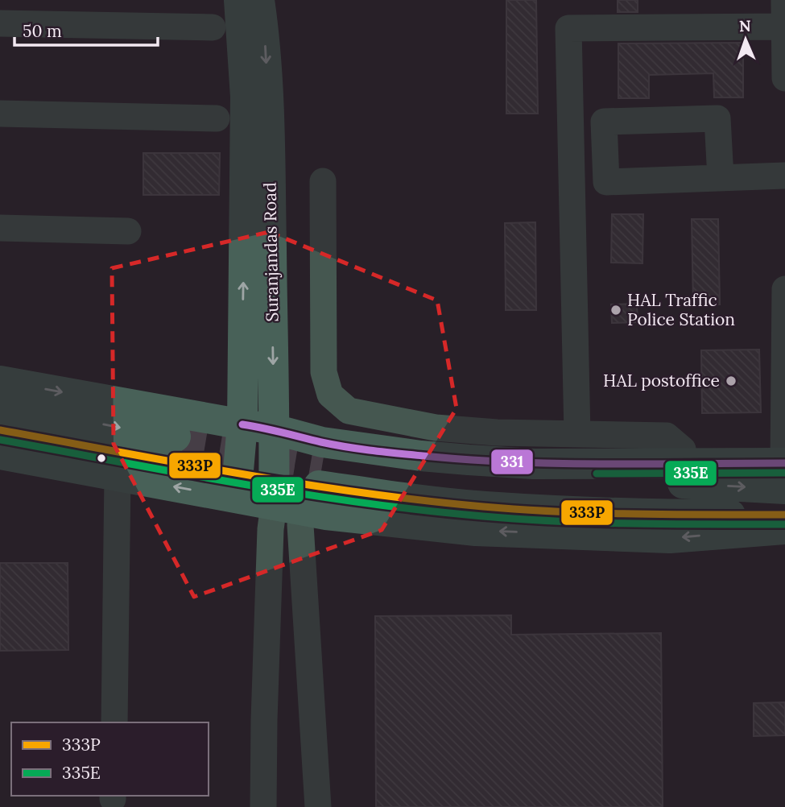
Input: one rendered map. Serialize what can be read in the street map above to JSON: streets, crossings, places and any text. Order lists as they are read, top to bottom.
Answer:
{
  "streets": {
    "main road": ["Suranjandas Road"]
  },
  "places": ["HAL Traffic Police Station", "HAL postoffice"],
  "lines": ["transit line 331", "transit line 333P", "transit line 335E"],
  "legend": ["333P", "335E"],
  "scale_bar": "50 m",
  "north": "top"
}
